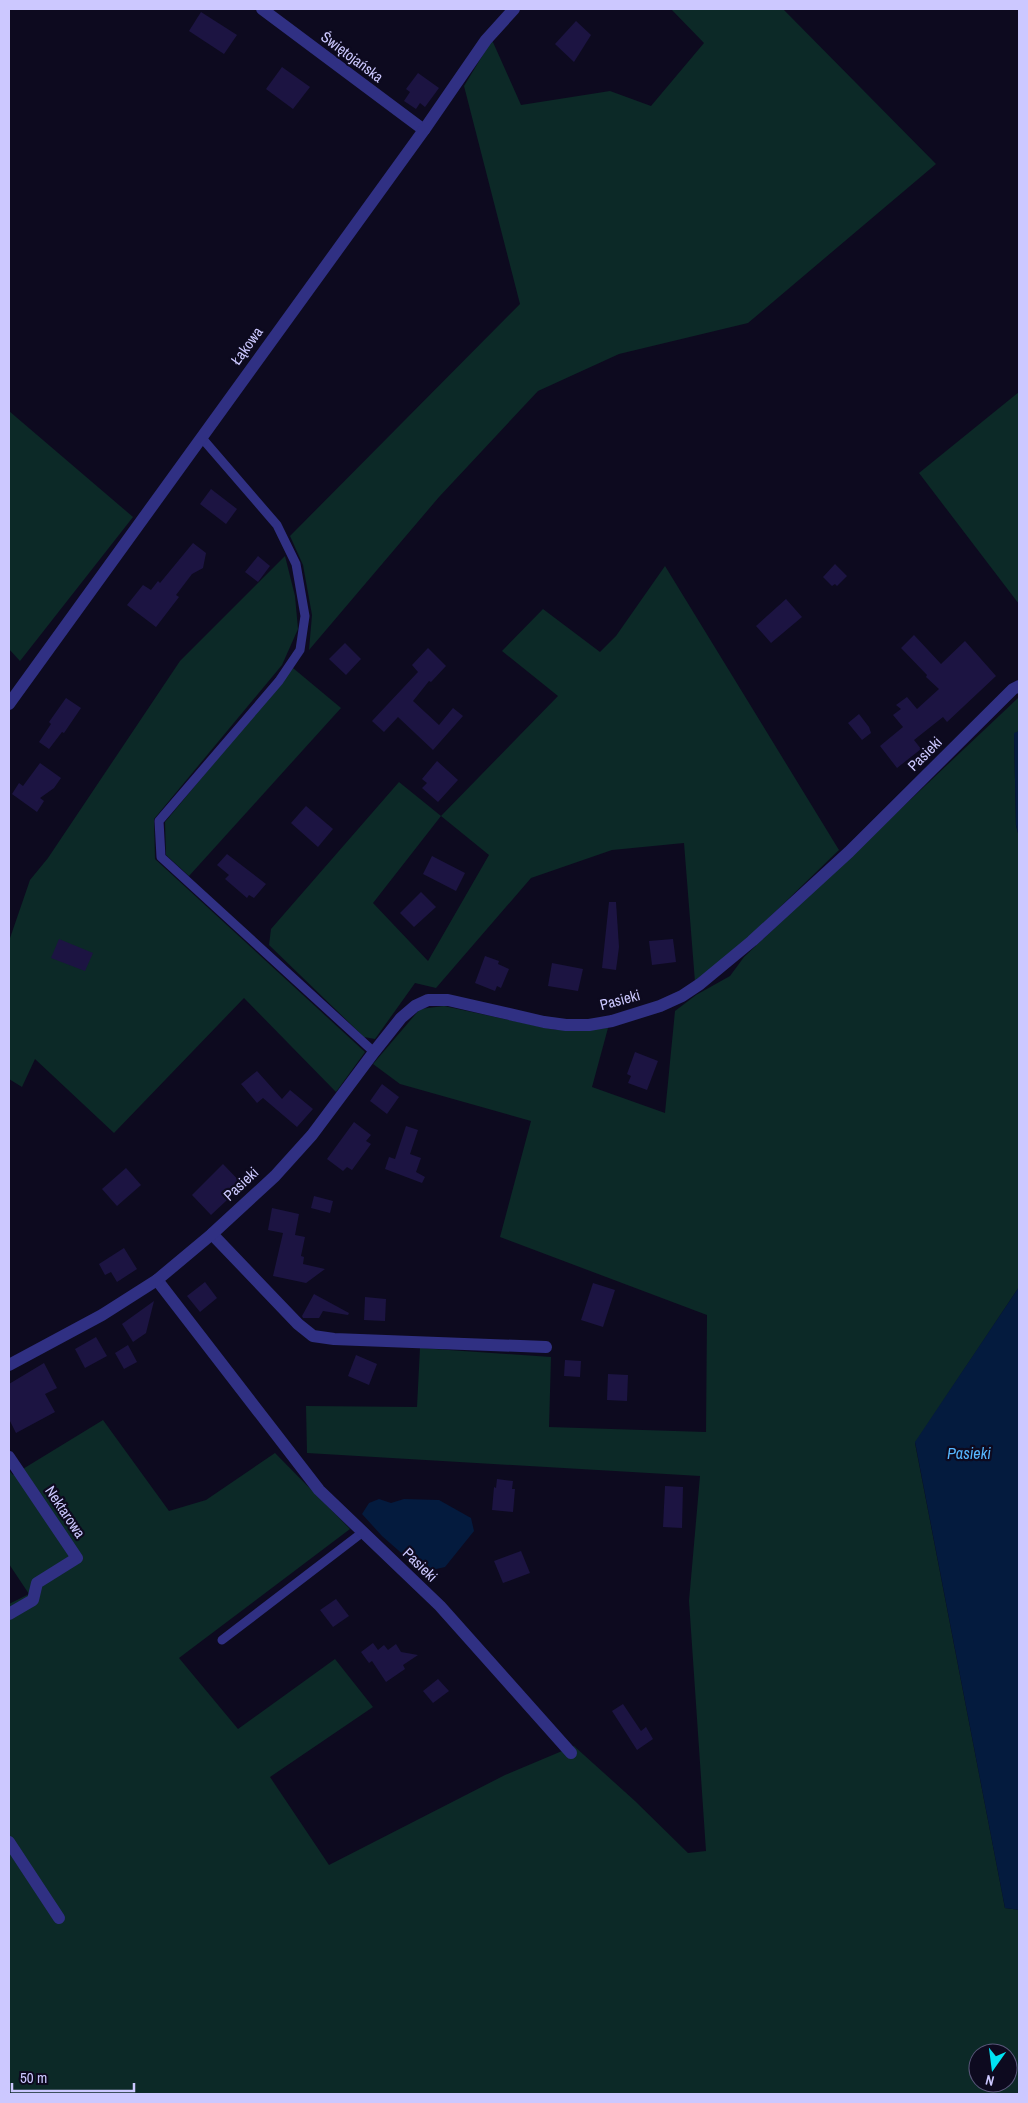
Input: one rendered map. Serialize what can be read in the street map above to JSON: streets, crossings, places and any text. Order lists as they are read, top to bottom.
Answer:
{
  "streets": {
    "street": [
      "Świętojańska",
      "Łąkowa",
      "Pasieki",
      "Nektarowa"
    ]
  },
  "crossings": [
    ["Świętojańska", "Łąkowa"]
  ],
  "water": ["Pasieki"],
  "scale_bar": "50 m",
  "north": "bottom"
}
